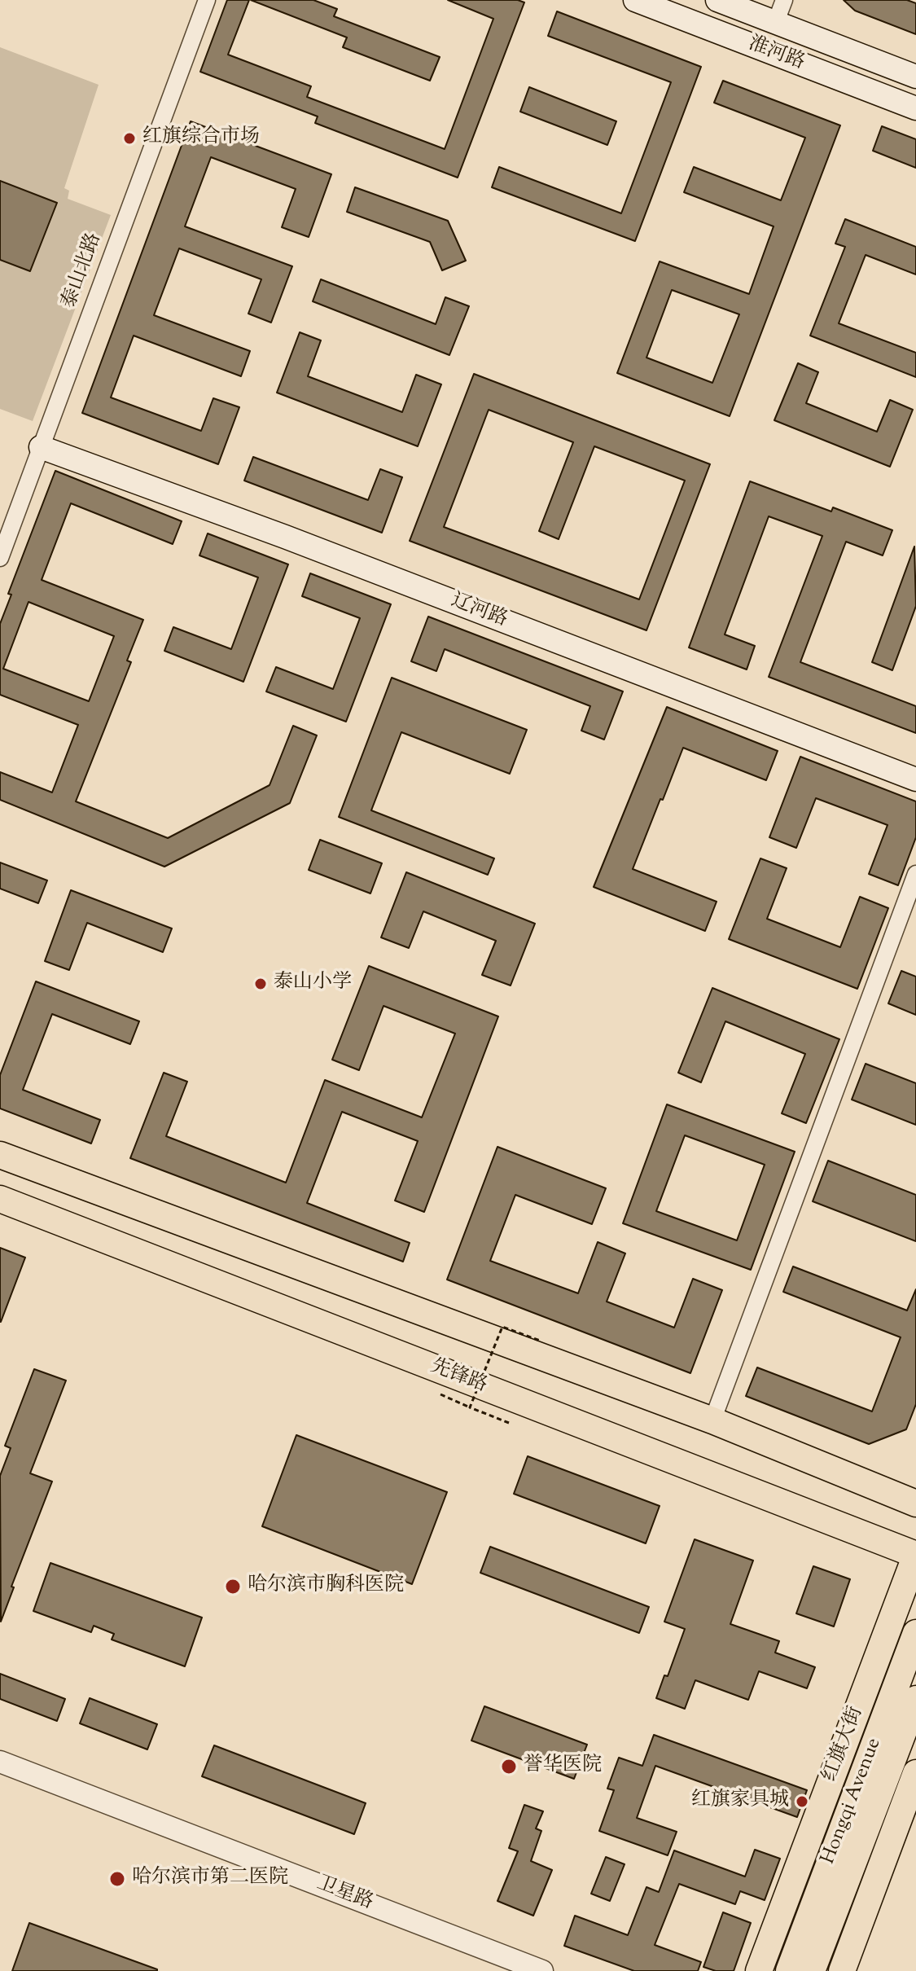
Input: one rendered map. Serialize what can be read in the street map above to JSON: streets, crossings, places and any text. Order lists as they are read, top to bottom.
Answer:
{
  "streets": {
    "main road": [
      "淮河路",
      "辽河路",
      "先锋路",
      "红旗大街",
      "Hongqi Avenue"
    ],
    "street": ["泰山北路", "卫星路"]
  },
  "crossings": [
    ["泰山北路", "辽河路"],
    ["先锋路", "红旗大街"]
  ],
  "places": [
    "红旗综合市场",
    "泰山小学",
    "哈尔滨市胸科医院",
    "誉华医院",
    "红旗家具城",
    "哈尔滨市第二医院"
  ]
}
